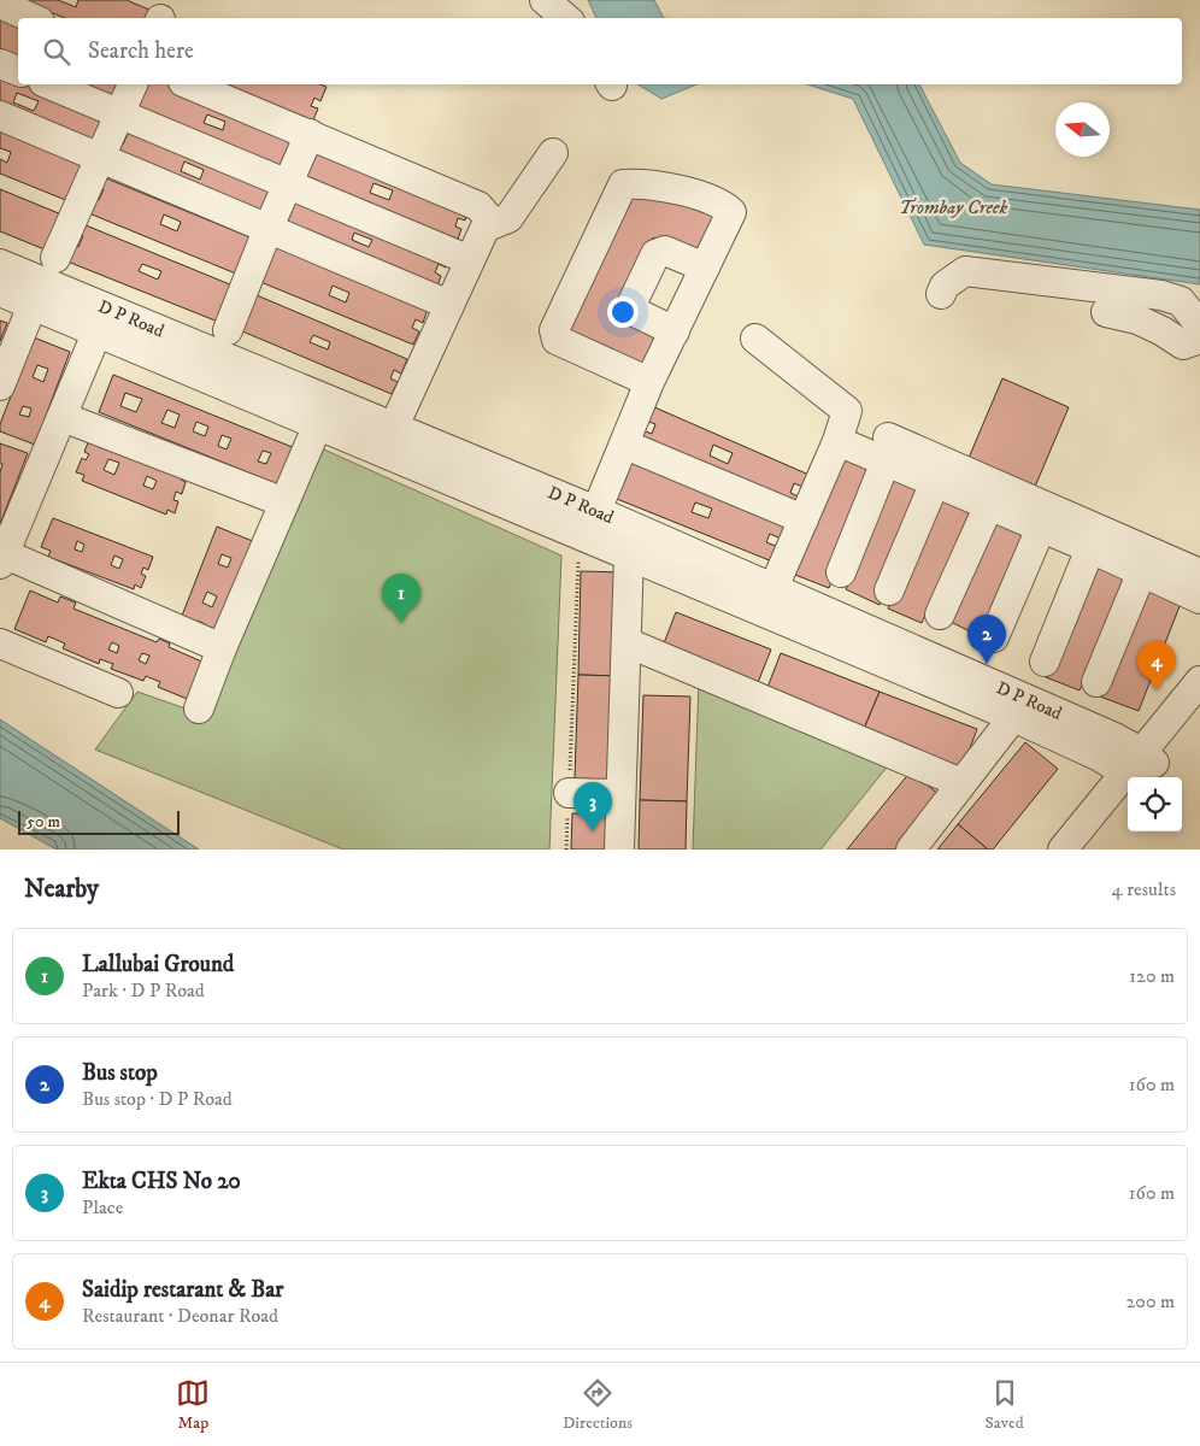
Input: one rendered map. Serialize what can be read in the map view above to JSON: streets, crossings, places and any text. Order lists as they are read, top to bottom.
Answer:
{
  "streets": {
    "street": ["D P Road"]
  },
  "water": ["Trombay Creek"],
  "scale_bar": "50 m",
  "north": "left",
  "page": {
    "search": "Search here",
    "pins": [
      "1",
      "2",
      "4",
      "3"
    ],
    "scale": "50 m",
    "heading": ["Nearby", "4 results"],
    "list": [
      {
        "mark": "1",
        "name": "Lallubai Ground",
        "note": "Park · D P Road",
        "value": "120 m"
      },
      {
        "mark": "2",
        "name": "Bus stop",
        "note": "Bus stop · D P Road",
        "value": "160 m"
      },
      {
        "mark": "3",
        "name": "Ekta CHS No 20",
        "note": "Place",
        "value": "160 m"
      },
      {
        "mark": "4",
        "name": "Saidip restarant & Bar",
        "note": "Restaurant · Deonar Road",
        "value": "200 m"
      }
    ],
    "nav": ["Map", "Directions", "Saved"]
  }
}
